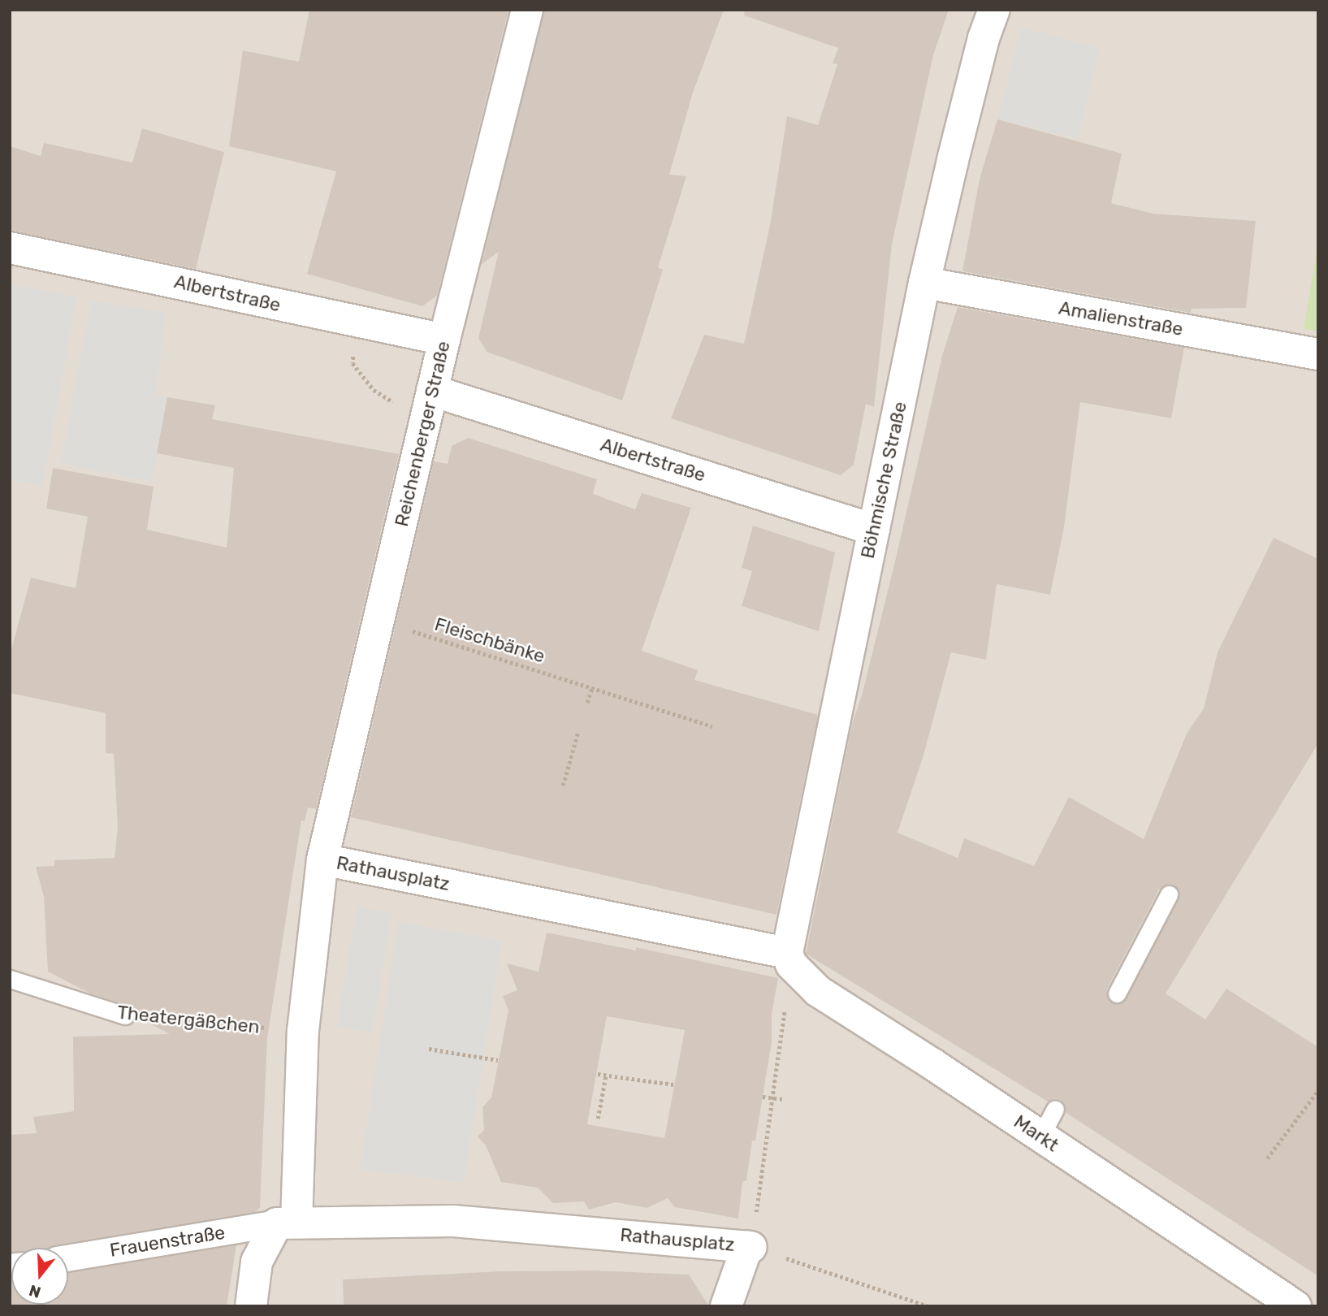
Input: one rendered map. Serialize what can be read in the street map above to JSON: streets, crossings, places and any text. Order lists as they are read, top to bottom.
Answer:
{
  "streets": {
    "street": [
      "Albertstraße",
      "Amalienstraße",
      "Reichenberger Straße",
      "Böhmische Straße",
      "Rathausplatz",
      "Markt",
      "Frauenstraße"
    ],
    "lane": ["Theatergäßchen"],
    "path": ["Fleischbänke"]
  },
  "crossings": [
    ["Albertstraße", "Reichenberger Straße"],
    ["Albertstraße", "Böhmische Straße"],
    ["Amalienstraße", "Böhmische Straße"],
    ["Reichenberger Straße", "Fleischbänke"],
    ["Reichenberger Straße", "Rathausplatz"],
    ["Böhmische Straße", "Rathausplatz"],
    ["Böhmische Straße", "Markt"],
    ["Rathausplatz", "Theatergäßchen"],
    ["Rathausplatz", "Markt"],
    ["Rathausplatz", "Frauenstraße"]
  ],
  "north": "bottom"
}
